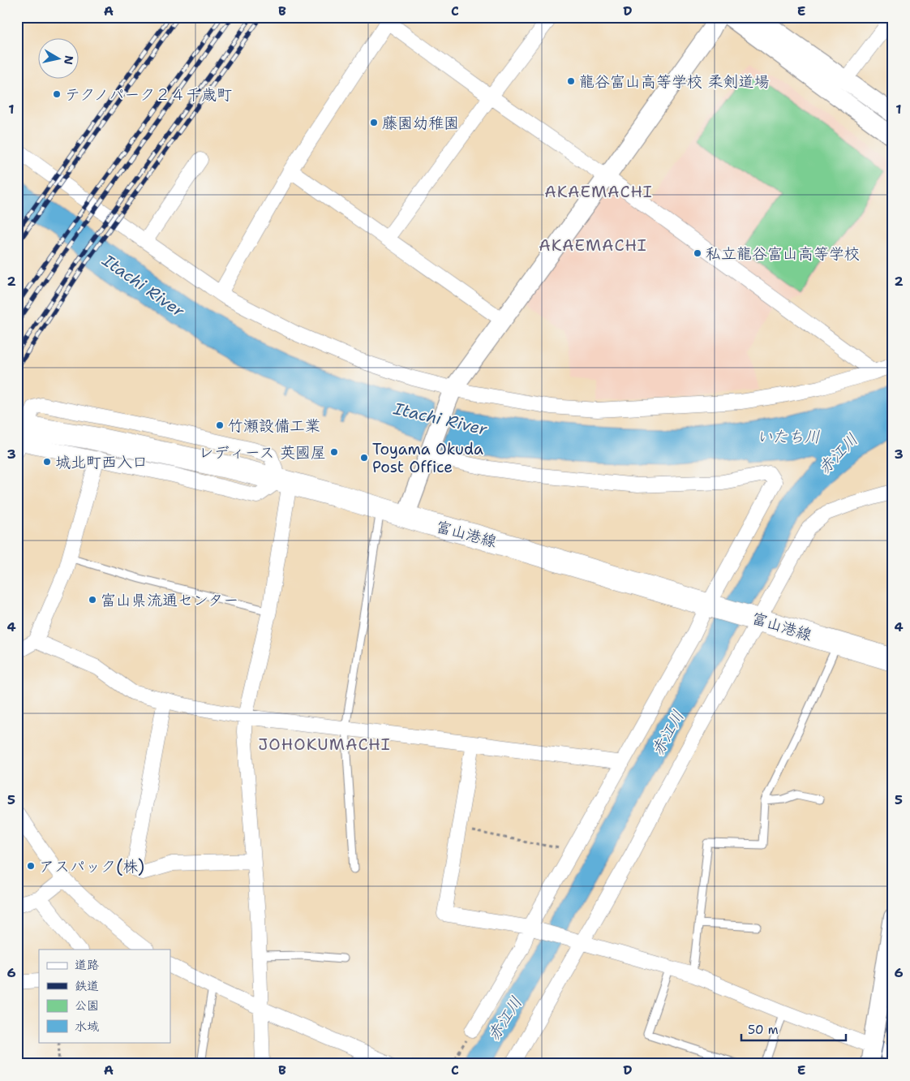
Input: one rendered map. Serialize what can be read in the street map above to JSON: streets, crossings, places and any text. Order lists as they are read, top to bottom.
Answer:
{
  "streets": {
    "main road": ["富山港線"]
  },
  "districts": ["AKAEMACHI", "AKAEMACHI", "JOHOKUMACHI"],
  "water": ["Itachi River", "いたち川", "赤江川"],
  "places": [
    "龍谷富山高等学校 柔剣道場",
    "テクノパーク２４千歳町",
    "藤園幼稚園",
    "私立龍谷富山高等学校",
    "竹瀬設備工業",
    "レディース 英國屋",
    "Toyama Okuda Post Office",
    "城北町西入口",
    "富山県流通センター",
    "アスパック(株)"
  ],
  "legend": [
    "道路",
    "鉄道",
    "公園",
    "水域"
  ],
  "scale_bar": "50 m",
  "north": "right",
  "grid": {
    "columns": [
      "A",
      "B",
      "C",
      "D",
      "E"
    ],
    "rows": [
      "1",
      "2",
      "3",
      "4",
      "5",
      "6"
    ]
  }
}
